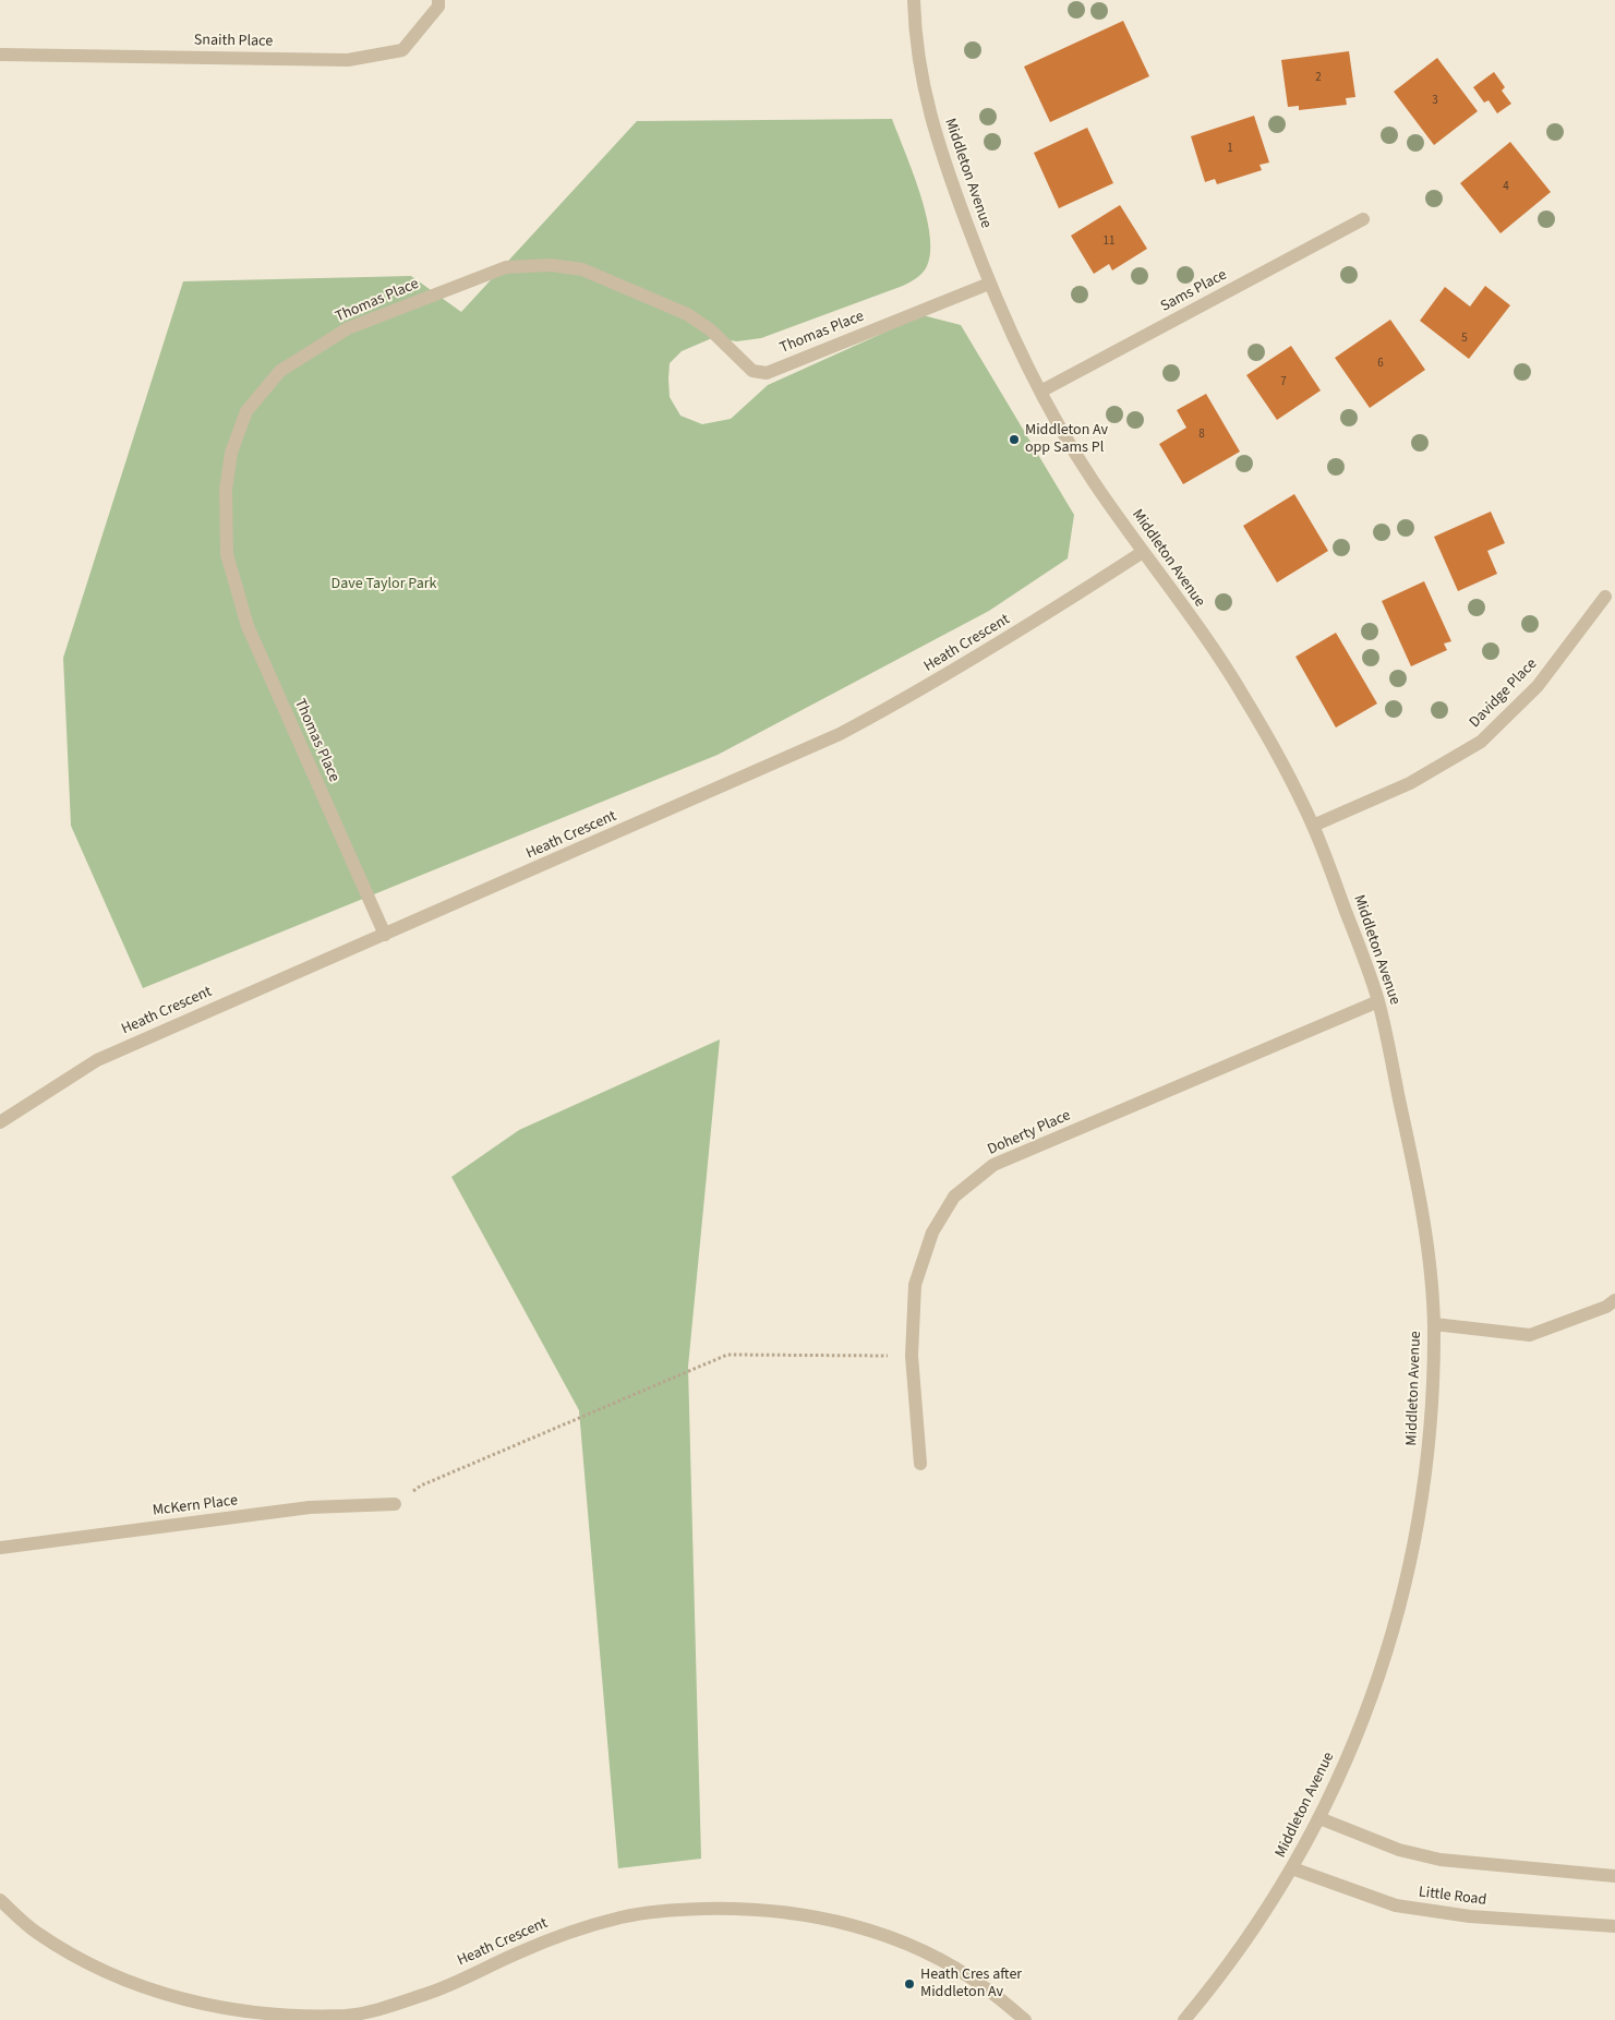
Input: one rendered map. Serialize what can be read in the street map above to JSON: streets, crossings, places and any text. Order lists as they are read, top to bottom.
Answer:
{
  "streets": {
    "street": [
      "Snaith Place",
      "Middleton Avenue",
      "Sams Place",
      "Thomas Place",
      "Heath Crescent",
      "Davidge Place",
      "Doherty Place",
      "McKern Place",
      "Little Road"
    ]
  },
  "crossings": [
    ["Middleton Avenue", "Sams Place"],
    ["Middleton Avenue", "Thomas Place"],
    ["Middleton Avenue", "Heath Crescent"],
    ["Middleton Avenue", "Davidge Place"],
    ["Middleton Avenue", "Doherty Place"],
    ["Middleton Avenue", "Little Road"],
    ["Thomas Place", "Heath Crescent"]
  ],
  "parks": ["Dave Taylor Park"],
  "places": ["Middleton Av opp Sams Pl", "Heath Cres after Middleton Av"],
  "house_numbers": [
    "2",
    "3",
    "1",
    "4",
    "11",
    "5",
    "6",
    "7",
    "8"
  ]
}
